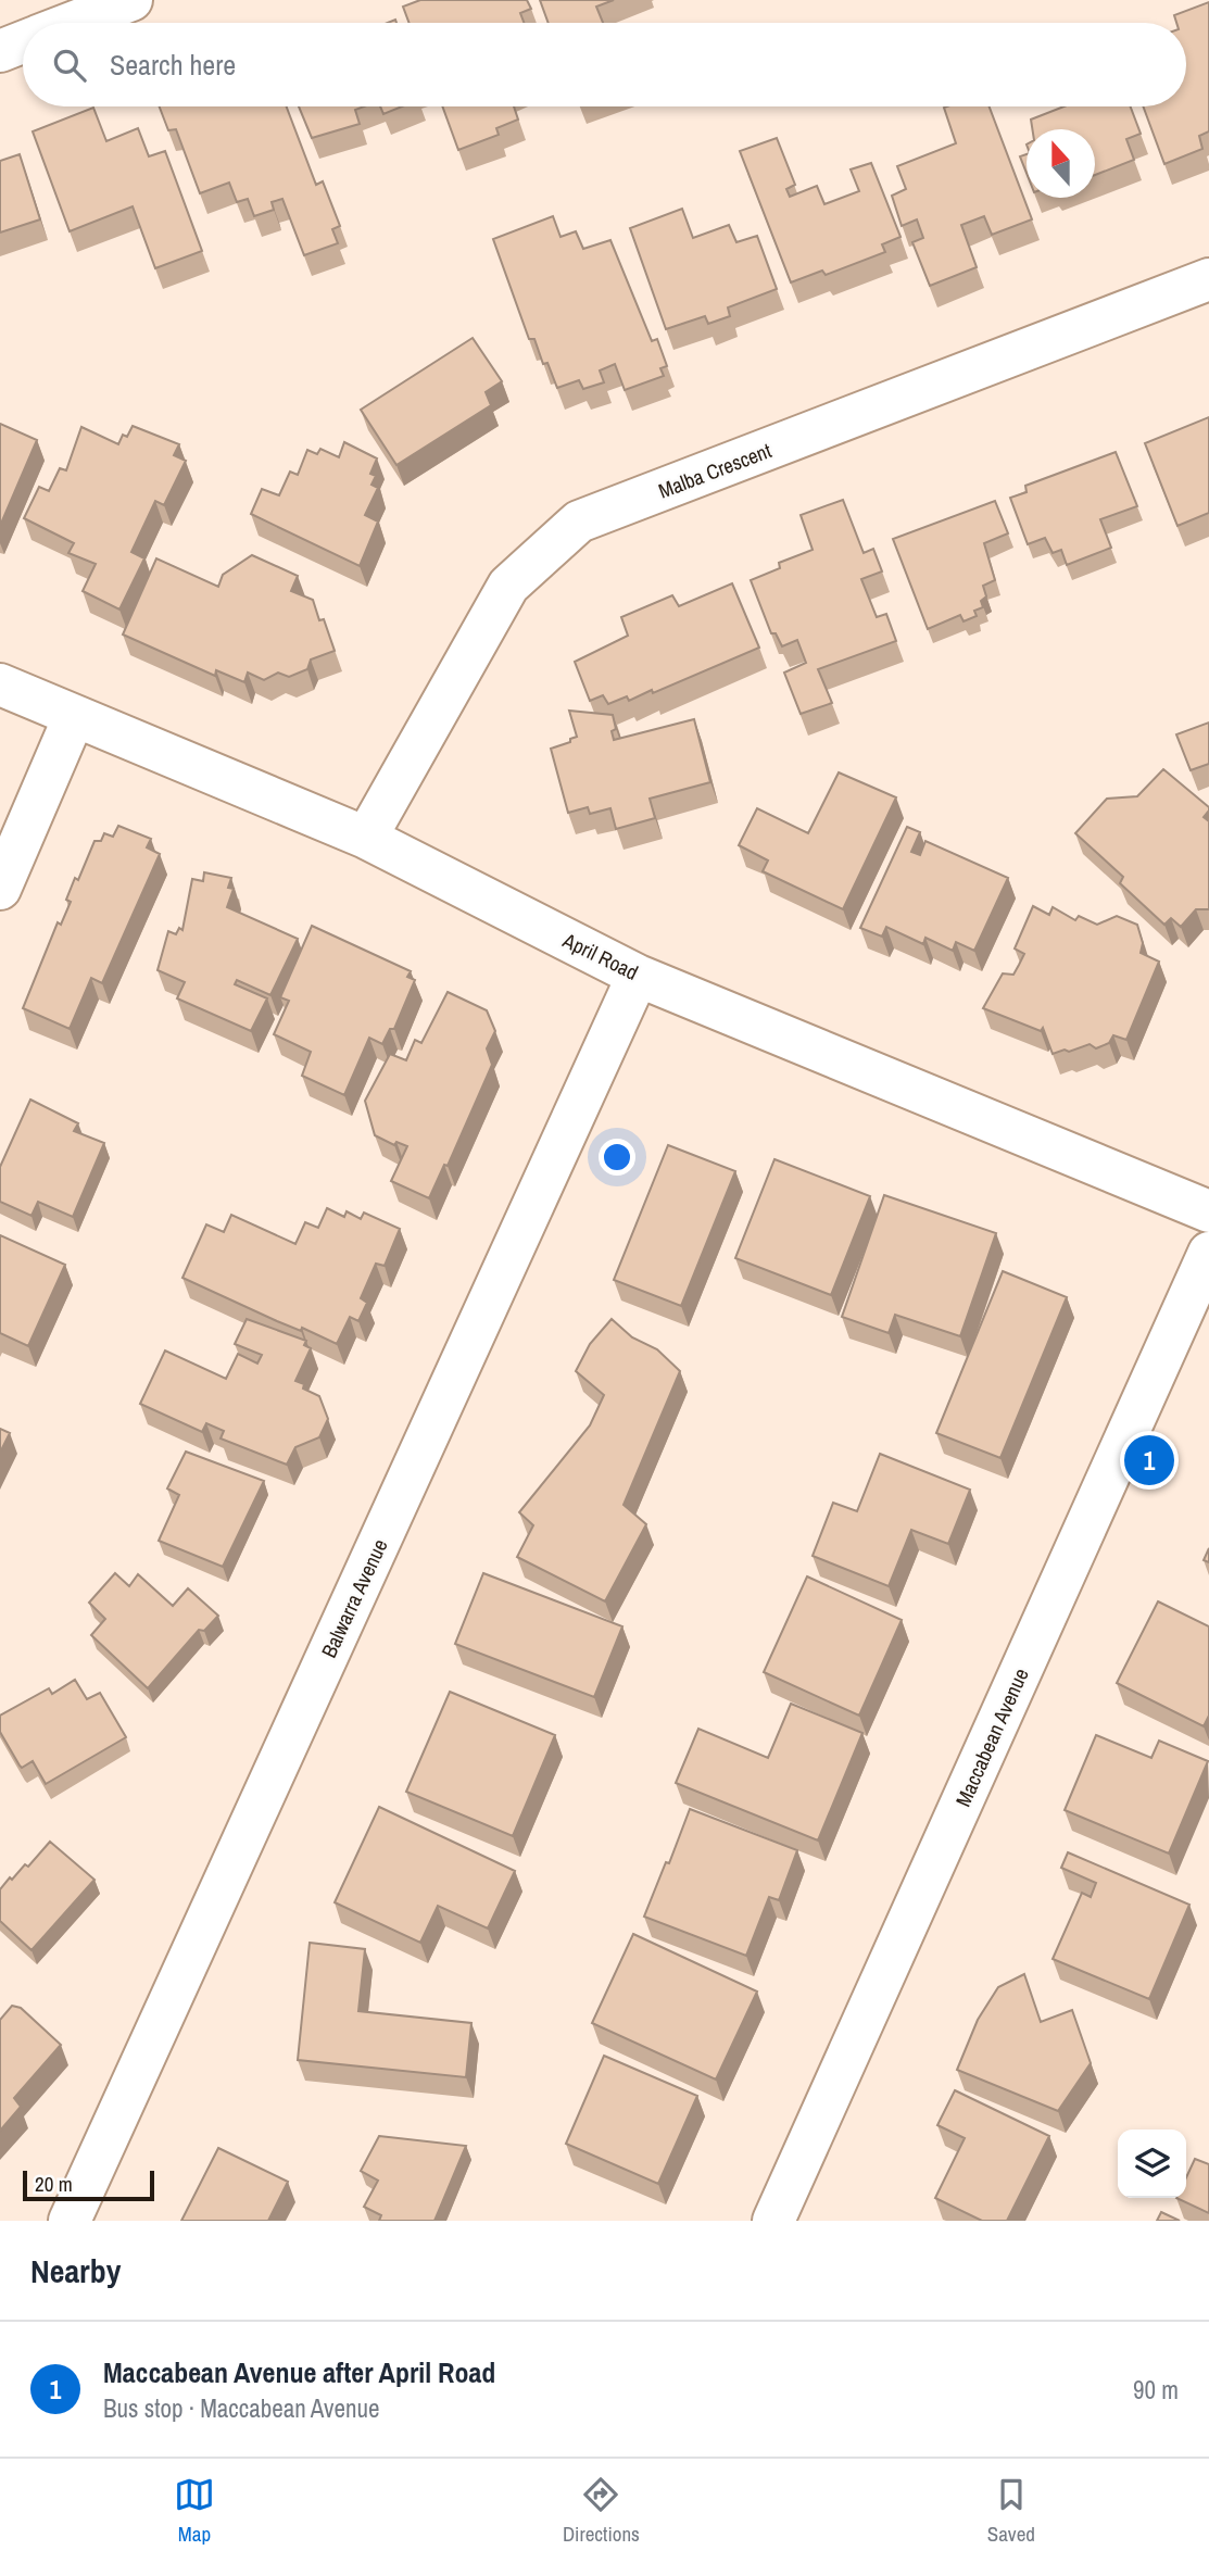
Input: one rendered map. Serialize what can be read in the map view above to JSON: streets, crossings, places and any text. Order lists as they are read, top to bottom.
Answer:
{
  "streets": {
    "street": [
      "Malba Crescent",
      "April Road",
      "Balwarra Avenue",
      "Maccabean Avenue"
    ]
  },
  "crossings": [
    ["Malba Crescent", "April Road"],
    ["April Road", "Balwarra Avenue"]
  ],
  "scale_bar": "20 m",
  "north": "top",
  "page": {
    "search": "Search here",
    "pins": "1",
    "scale": "20 m",
    "heading": "Nearby",
    "list": [
      {
        "mark": "1",
        "name": "Maccabean Avenue after April Road",
        "note": "Bus stop · Maccabean Avenue",
        "value": "90 m"
      }
    ],
    "nav": ["Map", "Directions", "Saved"]
  }
}
